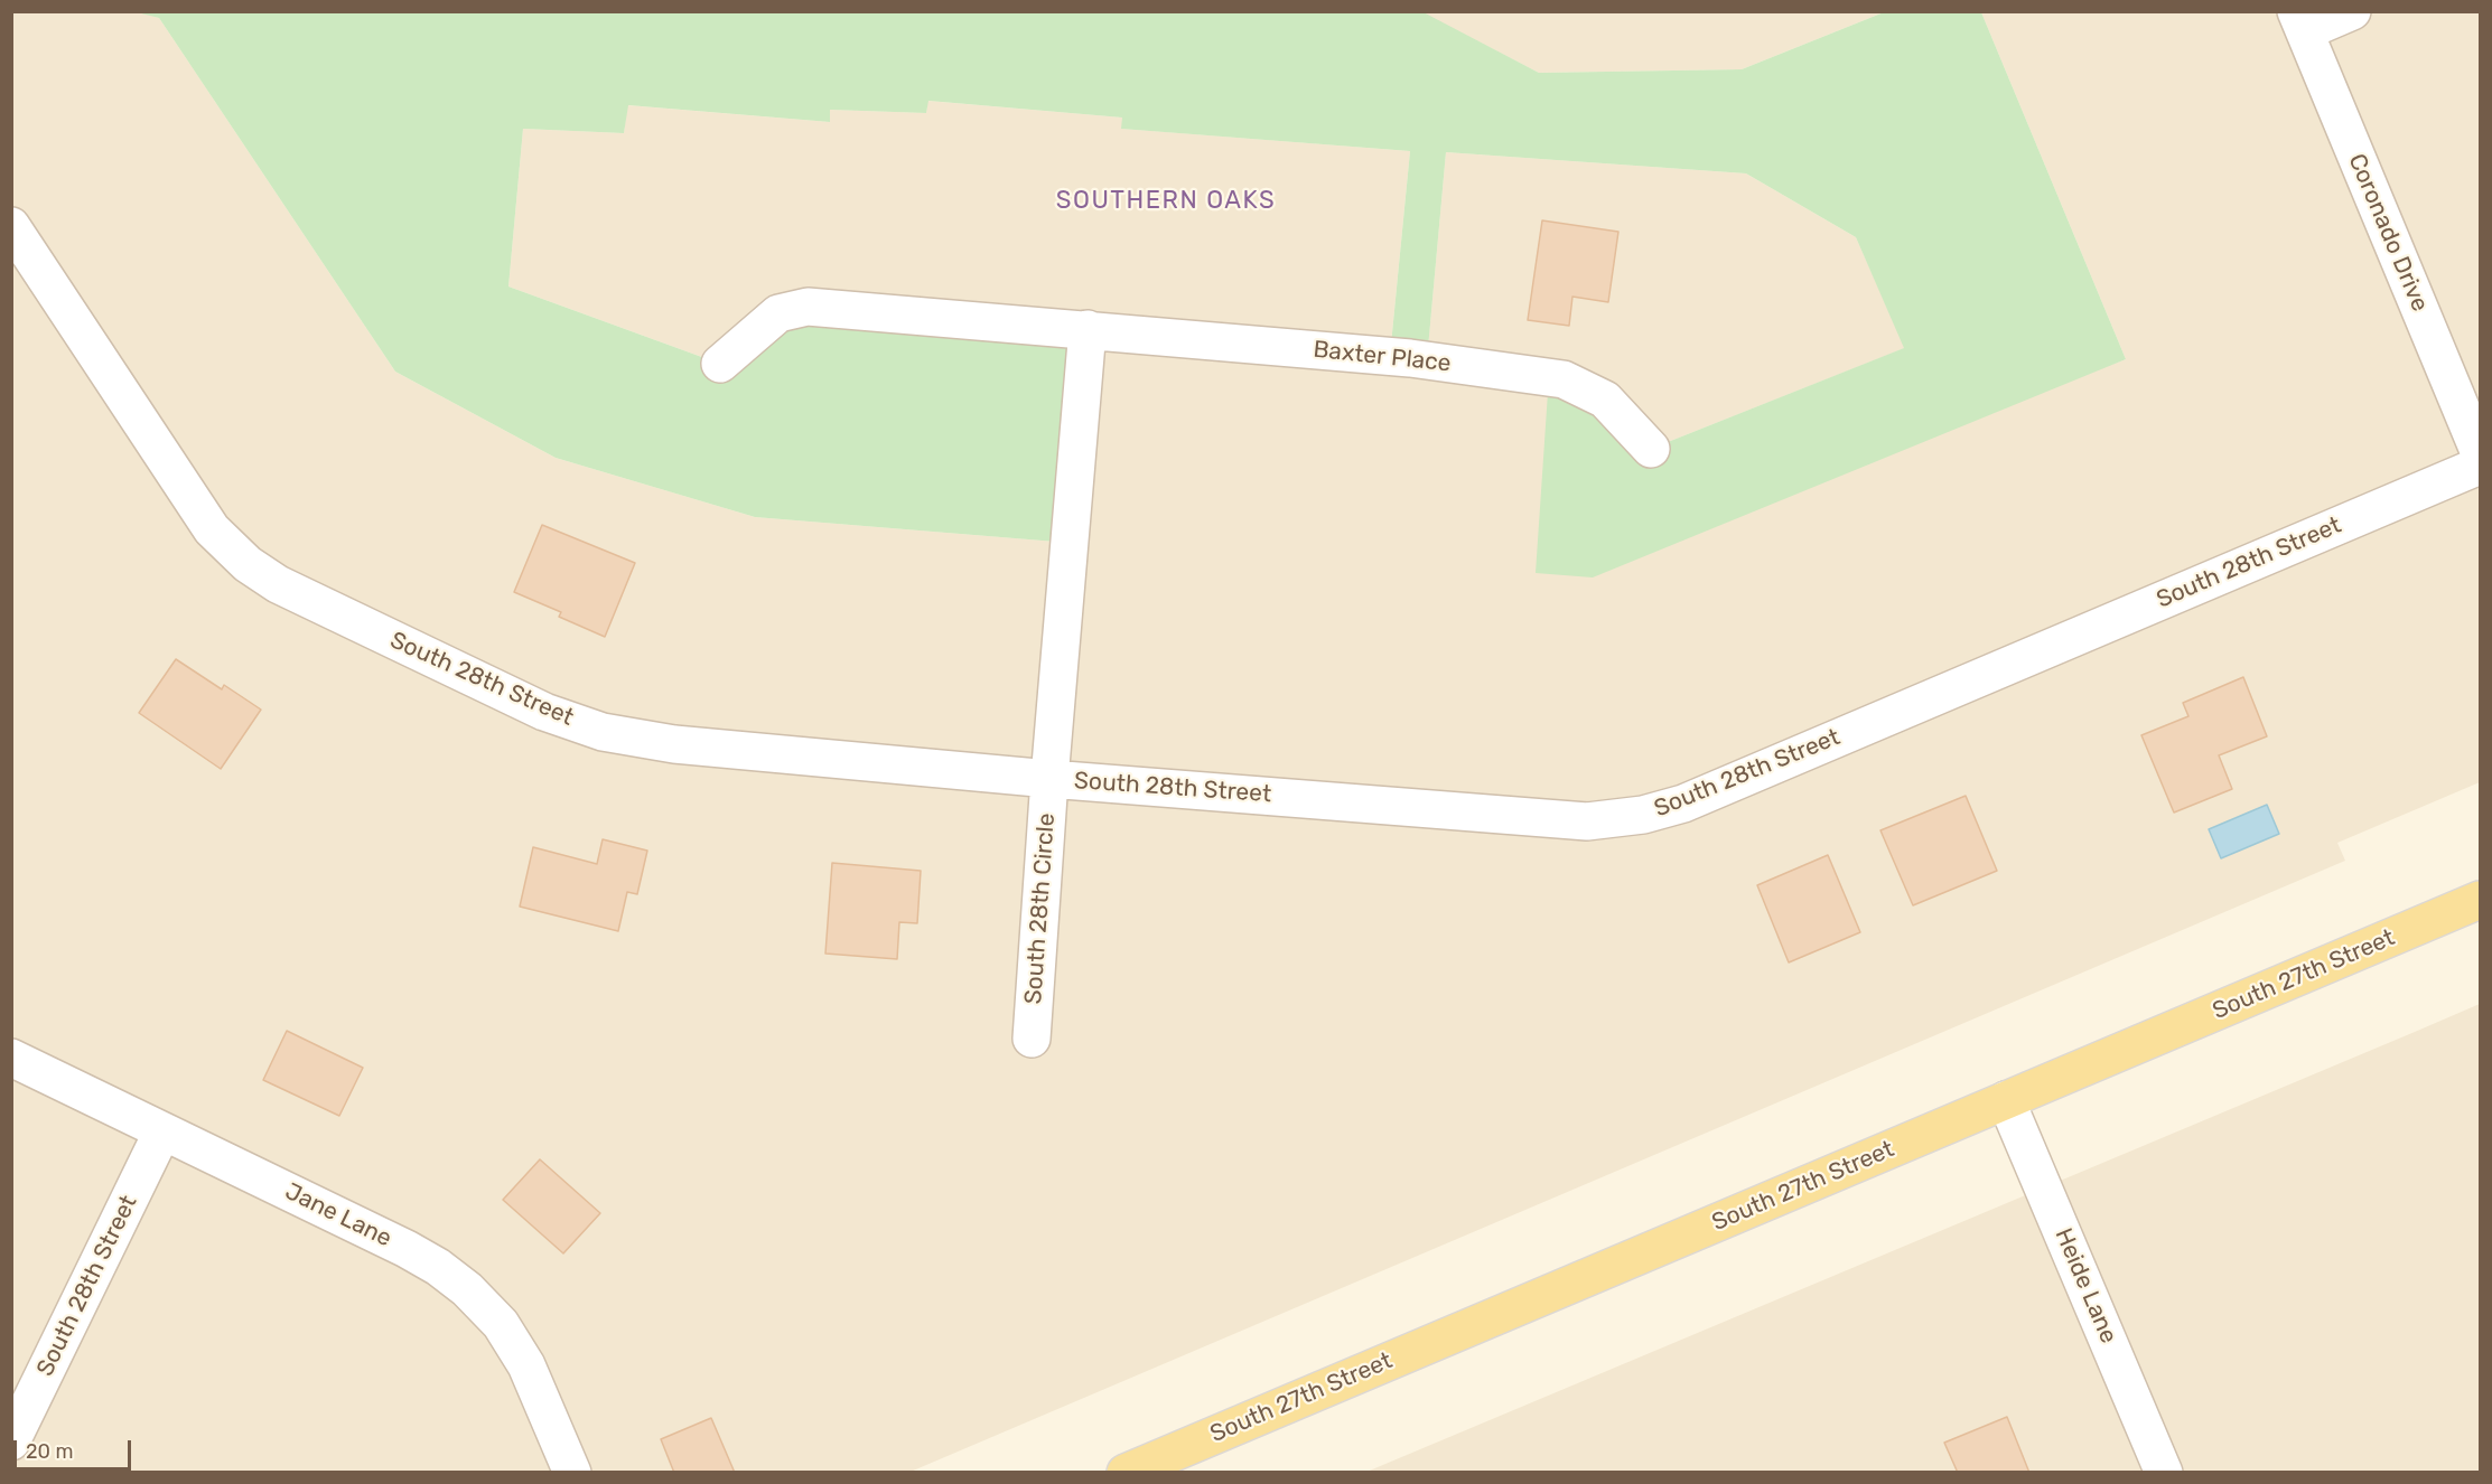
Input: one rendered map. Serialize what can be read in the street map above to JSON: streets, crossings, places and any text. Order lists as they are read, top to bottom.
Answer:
{
  "streets": {
    "main road": ["South 27th Street"],
    "street": [
      "Coronado Drive",
      "Baxter Place",
      "South 28th Street",
      "South 28th Circle",
      "Jane Lane",
      "Heide Lane"
    ]
  },
  "crossings": [
    ["South 28th Street", "South 28th Circle"],
    ["South 28th Street", "Jane Lane"],
    ["South 27th Street", "Heide Lane"]
  ],
  "districts": ["SOUTHERN OAKS"],
  "scale_bar": "20 m"
}
